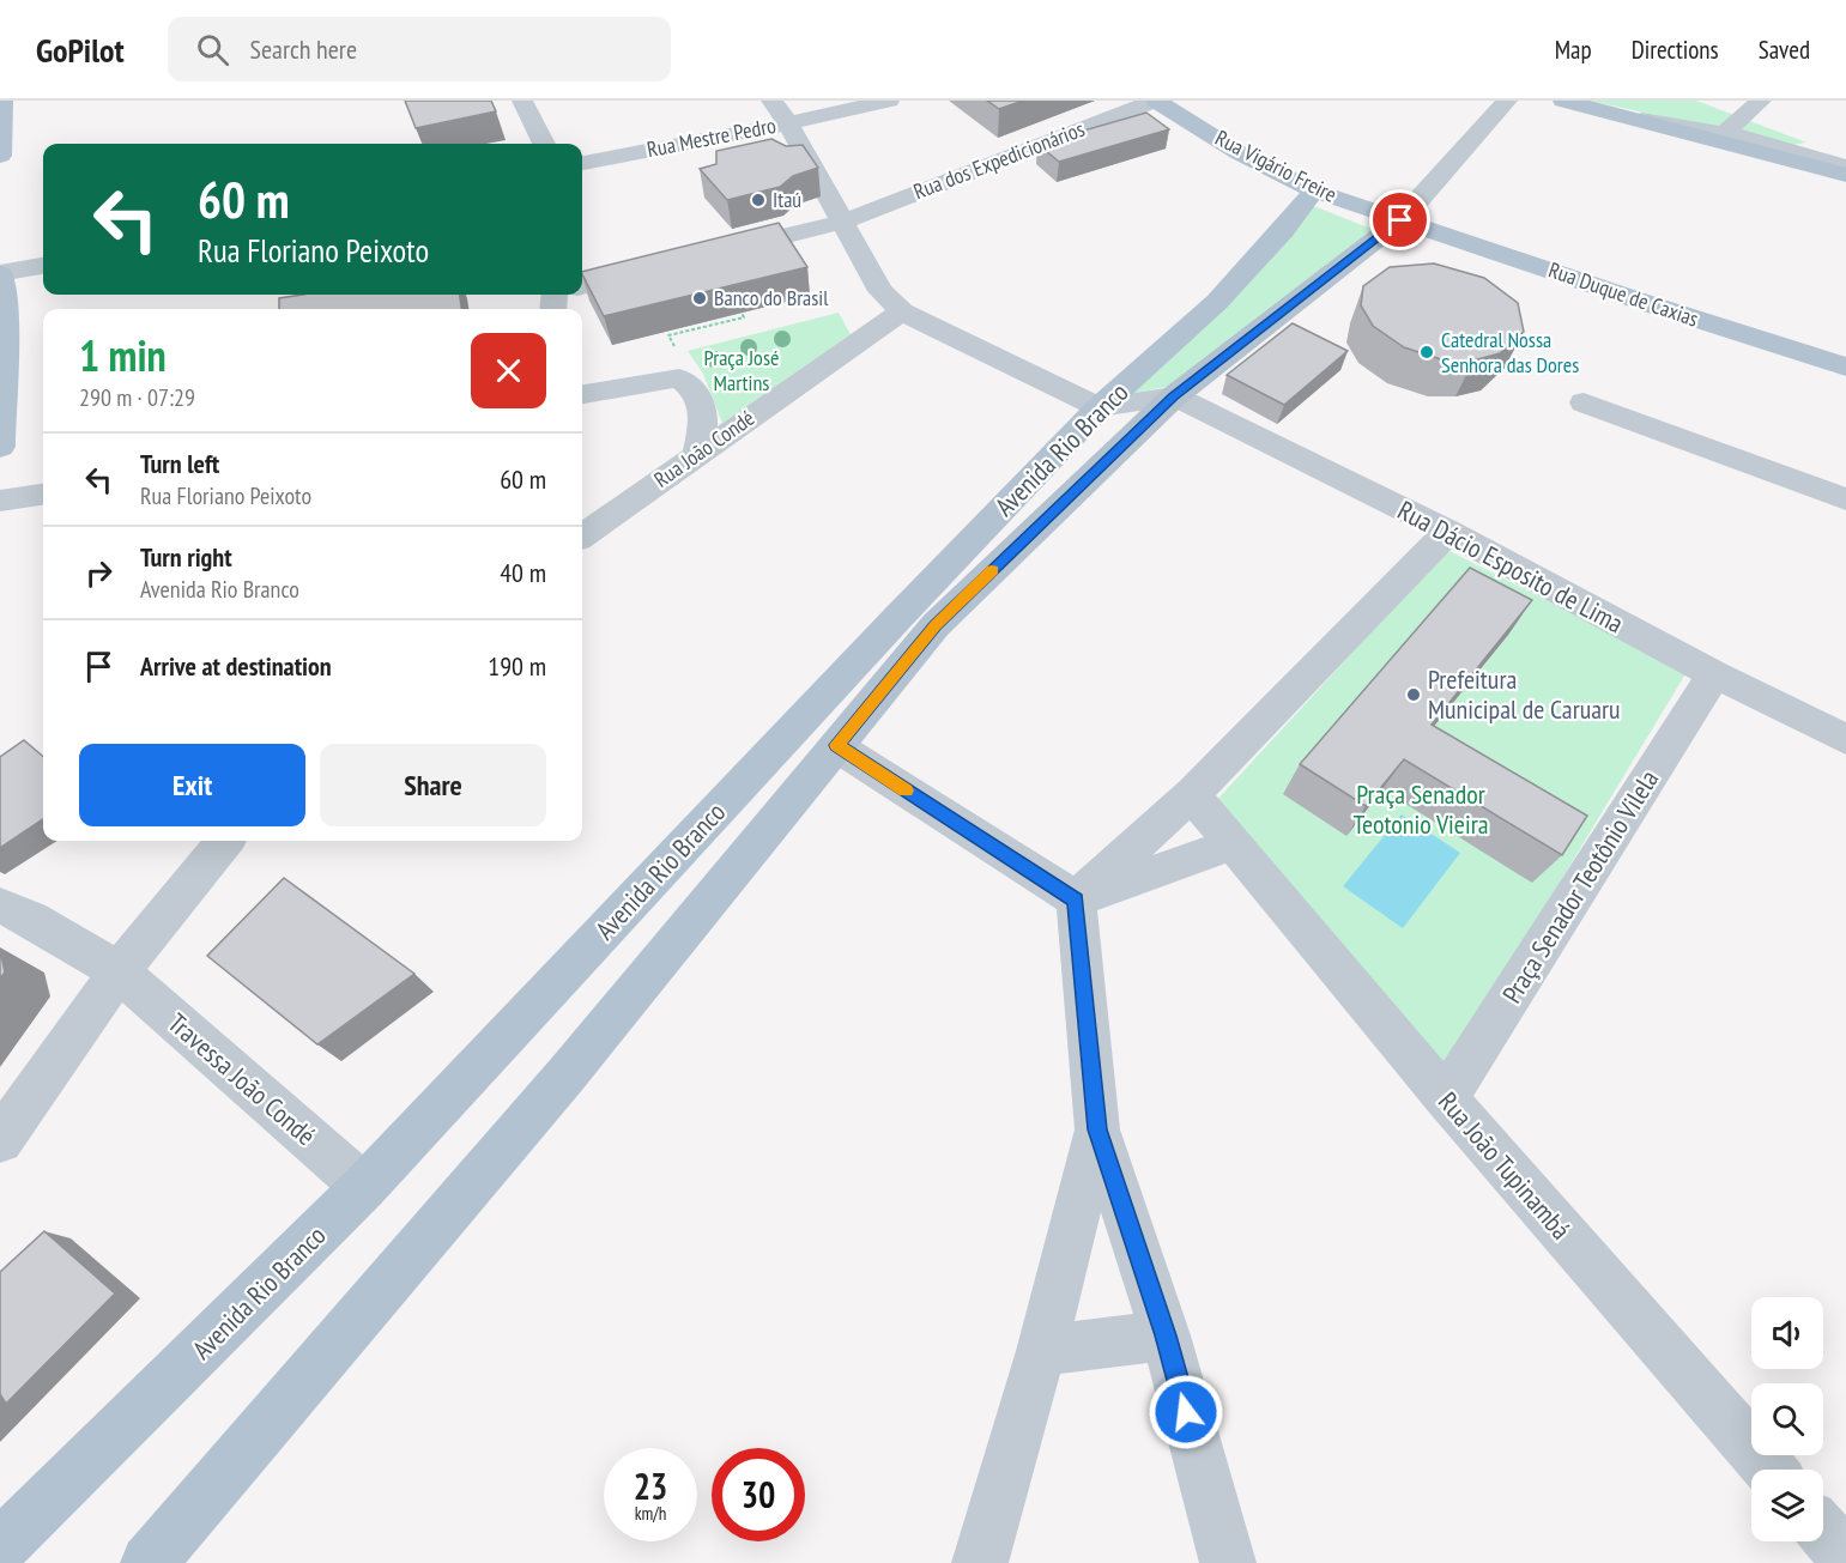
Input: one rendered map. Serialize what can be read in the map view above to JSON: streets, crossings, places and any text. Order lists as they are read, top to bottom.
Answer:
{
  "streets": {
    "main road": ["Rua Vigário Freire", "Rua Duque de Caxias", "Avenida Rio Branco"],
    "street": [
      "Rua Mestre Pedro",
      "Rua dos Expedicionários",
      "Rua João Condé",
      "Rua Dácio Esposito de Lima",
      "Praça Senador Teotônio Vilela",
      "Travessa João Condé",
      "Rua João Tupinambá"
    ]
  },
  "crossings": [
    ["Rua dos Expedicionários", "Rua Vigário Freire"],
    ["Rua Vigário Freire", "Rua Duque de Caxias"],
    ["Rua Vigário Freire", "Avenida Rio Branco"],
    ["Rua Duque de Caxias", "Avenida Rio Branco"],
    ["Avenida Rio Branco", "Rua Dácio Esposito de Lima"],
    ["Avenida Rio Branco", "Travessa João Condé"],
    ["Rua Dácio Esposito de Lima", "Praça Senador Teotônio Vilela"],
    ["Praça Senador Teotônio Vilela", "Rua João Tupinambá"]
  ],
  "parks": ["Praça José Martins", "Praça Senador Teotonio Vieira"],
  "places": [
    "Itaú",
    "Banco do Brasil",
    "Catedral Nossa Senhora das Dores",
    "Prefeitura Municipal de Caruaru"
  ],
  "page": {
    "header": "GoPilot",
    "search": "Search here",
    "nav": ["Map", "Directions", "Saved"],
    "turn": ["60 m", "Rua Floriano Peixoto"],
    "heading": ["1 min", "290 m · 07:29"],
    "list": [
      {
        "name": "Turn left",
        "note": "Rua Floriano Peixoto",
        "value": "60 m"
      },
      {
        "name": "Turn right",
        "note": "Avenida Rio Branco",
        "value": "40 m"
      },
      {
        "name": "Arrive at destination",
        "value": "190 m"
      }
    ],
    "buttons": ["Exit", "Share"],
    "speed": "23 km/h",
    "limit": "30"
  }
}
